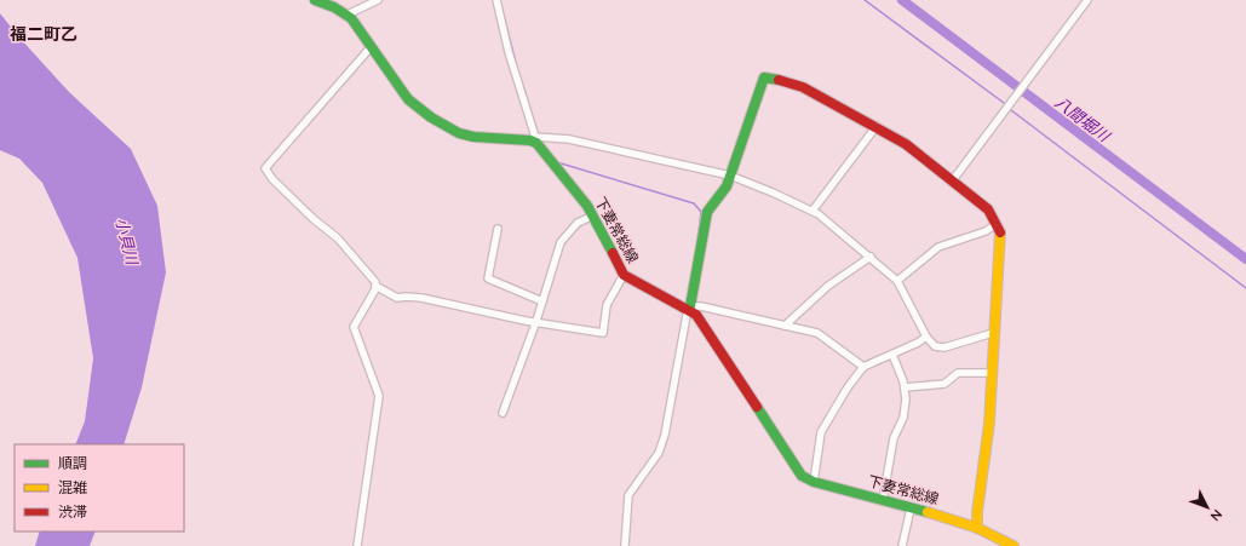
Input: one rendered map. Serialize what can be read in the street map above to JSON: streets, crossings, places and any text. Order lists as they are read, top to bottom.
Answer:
{
  "streets": {
    "main road": ["下妻常総線"]
  },
  "districts": ["福二町乙"],
  "water": ["八間堀川", "小貝川"],
  "legend": ["順調", "混雑", "渋滞"],
  "north": "bottom right"
}
